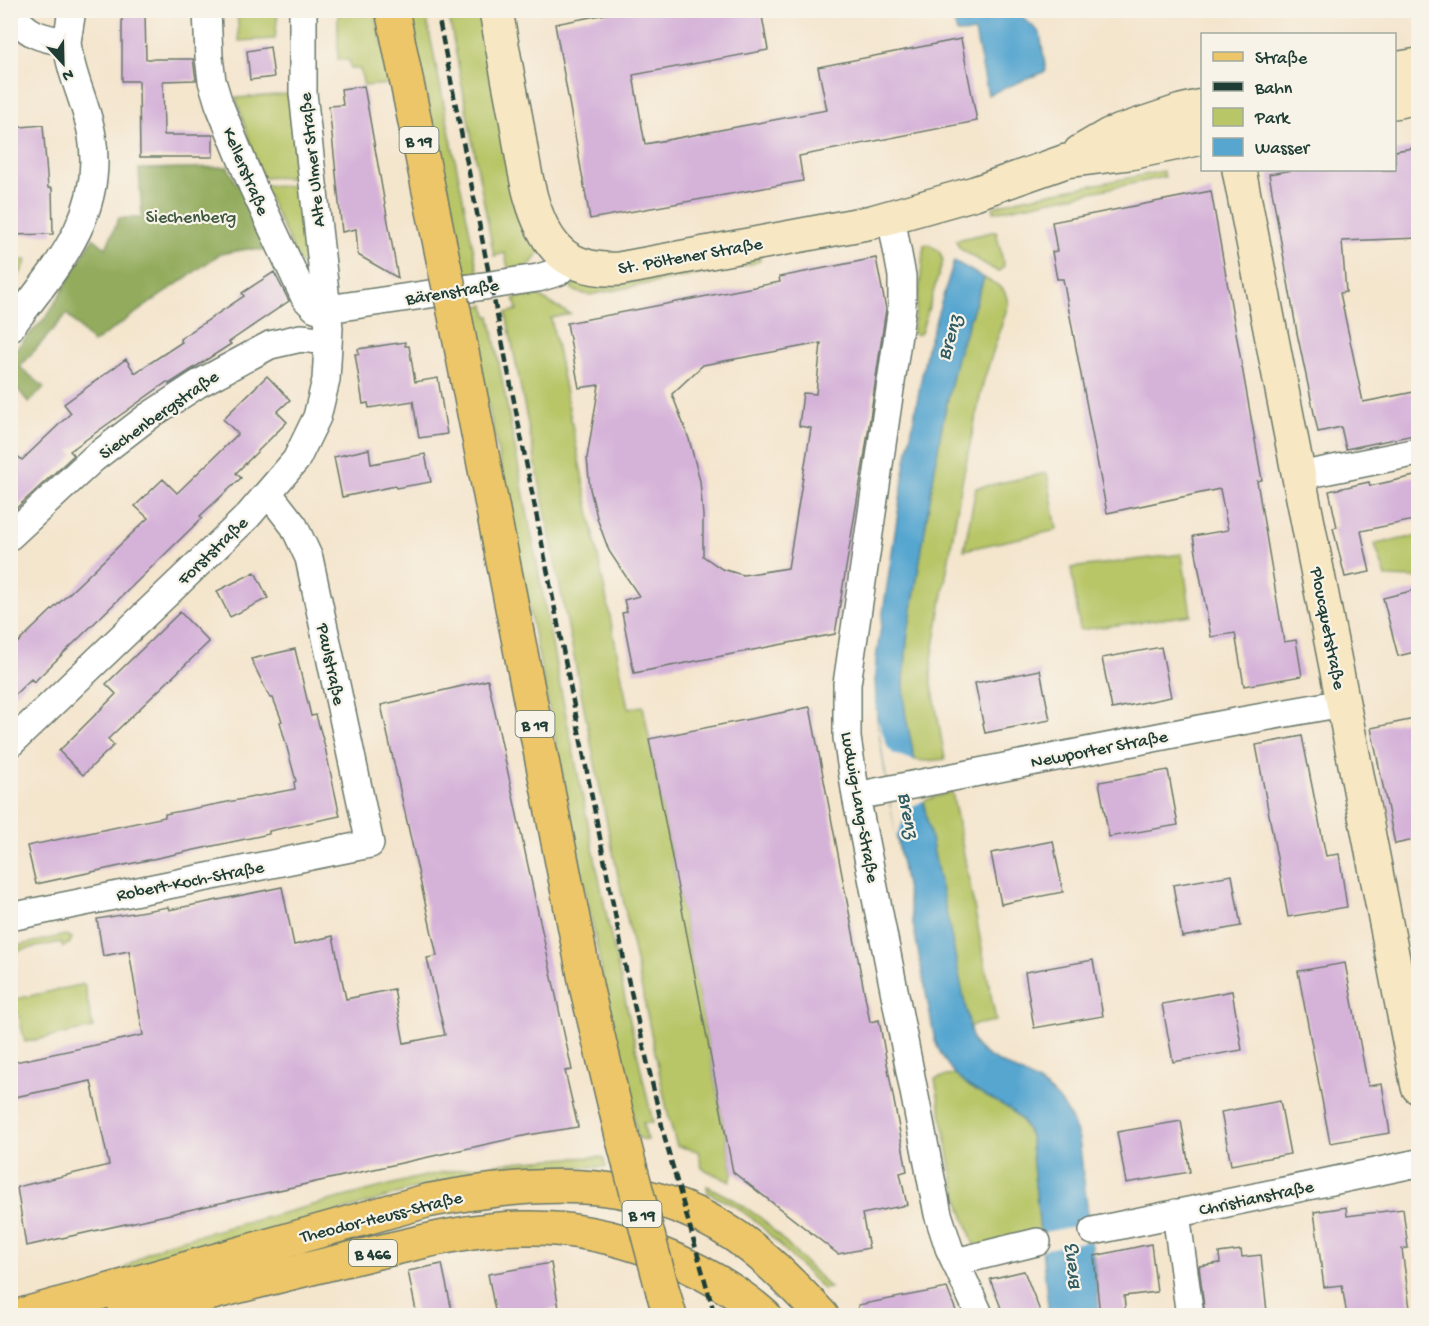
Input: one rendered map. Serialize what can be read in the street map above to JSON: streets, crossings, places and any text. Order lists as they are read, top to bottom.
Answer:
{
  "streets": {
    "main road": ["B 19", "Theodor-Heuss-Straße", "B 466"],
    "street": [
      "Alte Ulmer Straße",
      "Kellerstraße",
      "St. Pöltener Straße",
      "Bärenstraße",
      "Siechenbergstraße",
      "Forststraße",
      "Ploucquetstraße",
      "Paulstraße",
      "Newporter Straße",
      "Ludwig-Lang-Straße",
      "Robert-Koch-Straße",
      "Christianstraße"
    ]
  },
  "crossings": [
    ["Alte Ulmer Straße", "Kellerstraße"],
    ["Alte Ulmer Straße", "Bärenstraße"],
    ["Alte Ulmer Straße", "Forststraße"],
    ["Kellerstraße", "Bärenstraße"],
    ["Kellerstraße", "Forststraße"],
    ["St. Pöltener Straße", "Bärenstraße"],
    ["St. Pöltener Straße", "Ludwig-Lang-Straße"],
    ["Bärenstraße", "Forststraße"],
    ["Siechenbergstraße", "Forststraße"],
    ["Forststraße", "Paulstraße"],
    ["Ploucquetstraße", "Newporter Straße"],
    ["Paulstraße", "Robert-Koch-Straße"],
    ["Newporter Straße", "Ludwig-Lang-Straße"]
  ],
  "water": ["Brenz"],
  "parks": ["Siechenberg"],
  "legend": [
    "Straße",
    "Bahn",
    "Park",
    "Wasser"
  ],
  "north": "bottom"
}
